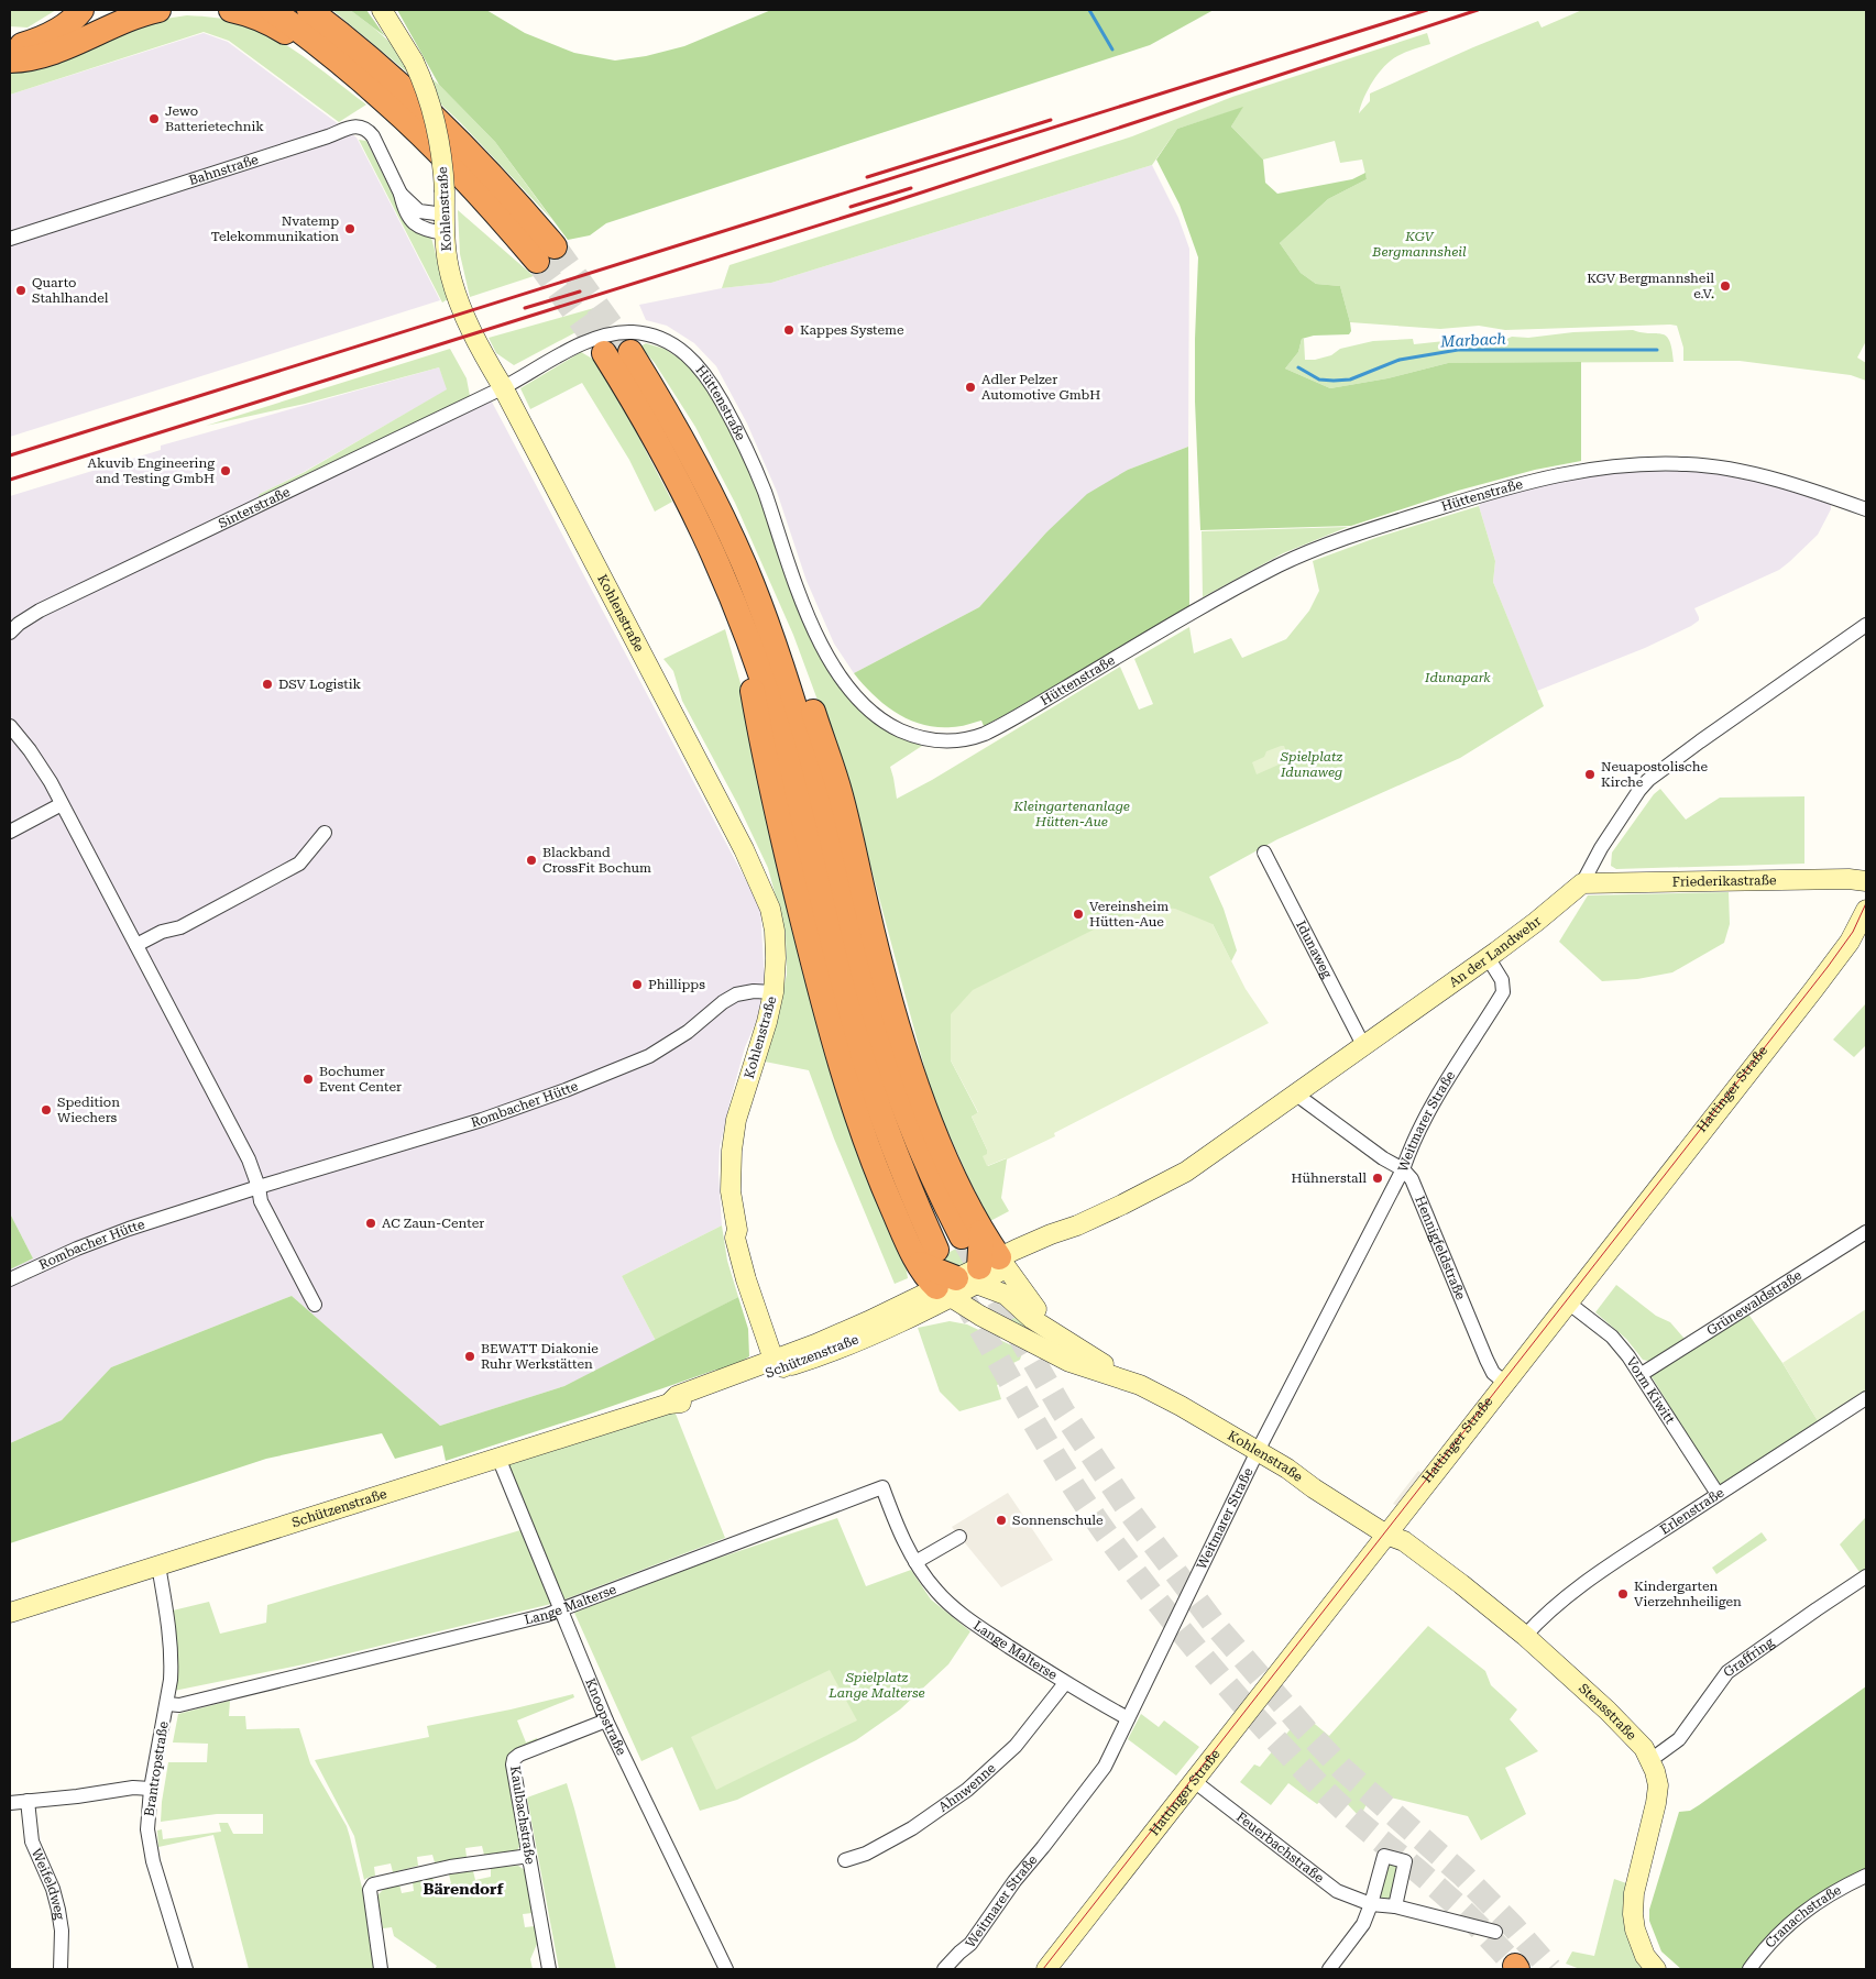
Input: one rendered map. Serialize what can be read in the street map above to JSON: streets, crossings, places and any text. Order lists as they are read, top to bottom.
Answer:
{
  "streets": {
    "street": [
      "Bahnstraße",
      "Kohlenstraße",
      "Hüttenstraße",
      "Sinterstraße",
      "Friederikastraße",
      "Idunaweg",
      "An der Landwehr",
      "Hattinger Straße",
      "Rombacher Hütte",
      "Weitmarer Straße",
      "Hennigfeldstraße",
      "Grünewaldstraße",
      "Schützenstraße",
      "Vorm Kiwitt",
      "Erlenstraße",
      "Lange Malterse",
      "Graffring",
      "Stensstraße",
      "Knoopstraße",
      "Brantropstraße",
      "Ahnwenne",
      "Kaulbachstraße",
      "Feuerbachstraße",
      "Weifeldweg",
      "Cranachstraße"
    ]
  },
  "crossings": [
    ["Bahnstraße", "Kohlenstraße"],
    ["Kohlenstraße", "Hüttenstraße"],
    ["Kohlenstraße", "Sinterstraße"],
    ["Kohlenstraße", "An der Landwehr"],
    ["Kohlenstraße", "Hattinger Straße"],
    ["Kohlenstraße", "Rombacher Hütte"],
    ["Kohlenstraße", "Weitmarer Straße"],
    ["Kohlenstraße", "Schützenstraße"],
    ["Kohlenstraße", "Stensstraße"],
    ["Hüttenstraße", "Sinterstraße"],
    ["Friederikastraße", "An der Landwehr"],
    ["Idunaweg", "An der Landwehr"],
    ["An der Landwehr", "Weitmarer Straße"],
    ["An der Landwehr", "Hennigfeldstraße"],
    ["An der Landwehr", "Schützenstraße"],
    ["Hattinger Straße", "Hennigfeldstraße"],
    ["Hattinger Straße", "Vorm Kiwitt"],
    ["Hattinger Straße", "Stensstraße"],
    ["Hattinger Straße", "Feuerbachstraße"],
    ["Weitmarer Straße", "Hennigfeldstraße"],
    ["Weitmarer Straße", "Lange Malterse"],
    ["Grünewaldstraße", "Vorm Kiwitt"],
    ["Schützenstraße", "Knoopstraße"],
    ["Schützenstraße", "Brantropstraße"],
    ["Vorm Kiwitt", "Erlenstraße"],
    ["Erlenstraße", "Stensstraße"],
    ["Lange Malterse", "Knoopstraße"],
    ["Lange Malterse", "Brantropstraße"],
    ["Lange Malterse", "Ahnwenne"],
    ["Graffring", "Stensstraße"],
    ["Knoopstraße", "Kaulbachstraße"]
  ],
  "districts": ["Bärendorf"],
  "water": ["Marbach"],
  "parks": [
    "KGV Bergmannsheil",
    "Idunapark",
    "Spielplatz Idunaweg",
    "Kleingartenanlage Hütten-Aue",
    "Spielplatz Lange Malterse"
  ],
  "places": [
    "Jewo Batterietechnik",
    "Nvatemp Telekommunikation",
    "KGV Bergmannsheil e.V.",
    "Quarto Stahlhandel",
    "Kappes Systeme",
    "Adler Pelzer Automotive GmbH",
    "Akuvib Engineering and Testing GmbH",
    "DSV Logistik",
    "Neuapostolische Kirche",
    "Blackband CrossFit Bochum",
    "Vereinsheim Hütten-Aue",
    "Phillipps",
    "Bochumer Event Center",
    "Spedition Wiechers",
    "Hühnerstall",
    "AC Zaun-Center",
    "BEWATT Diakonie Ruhr Werkstätten",
    "Sonnenschule",
    "Kindergarten Vierzehnheiligen"
  ]
}
